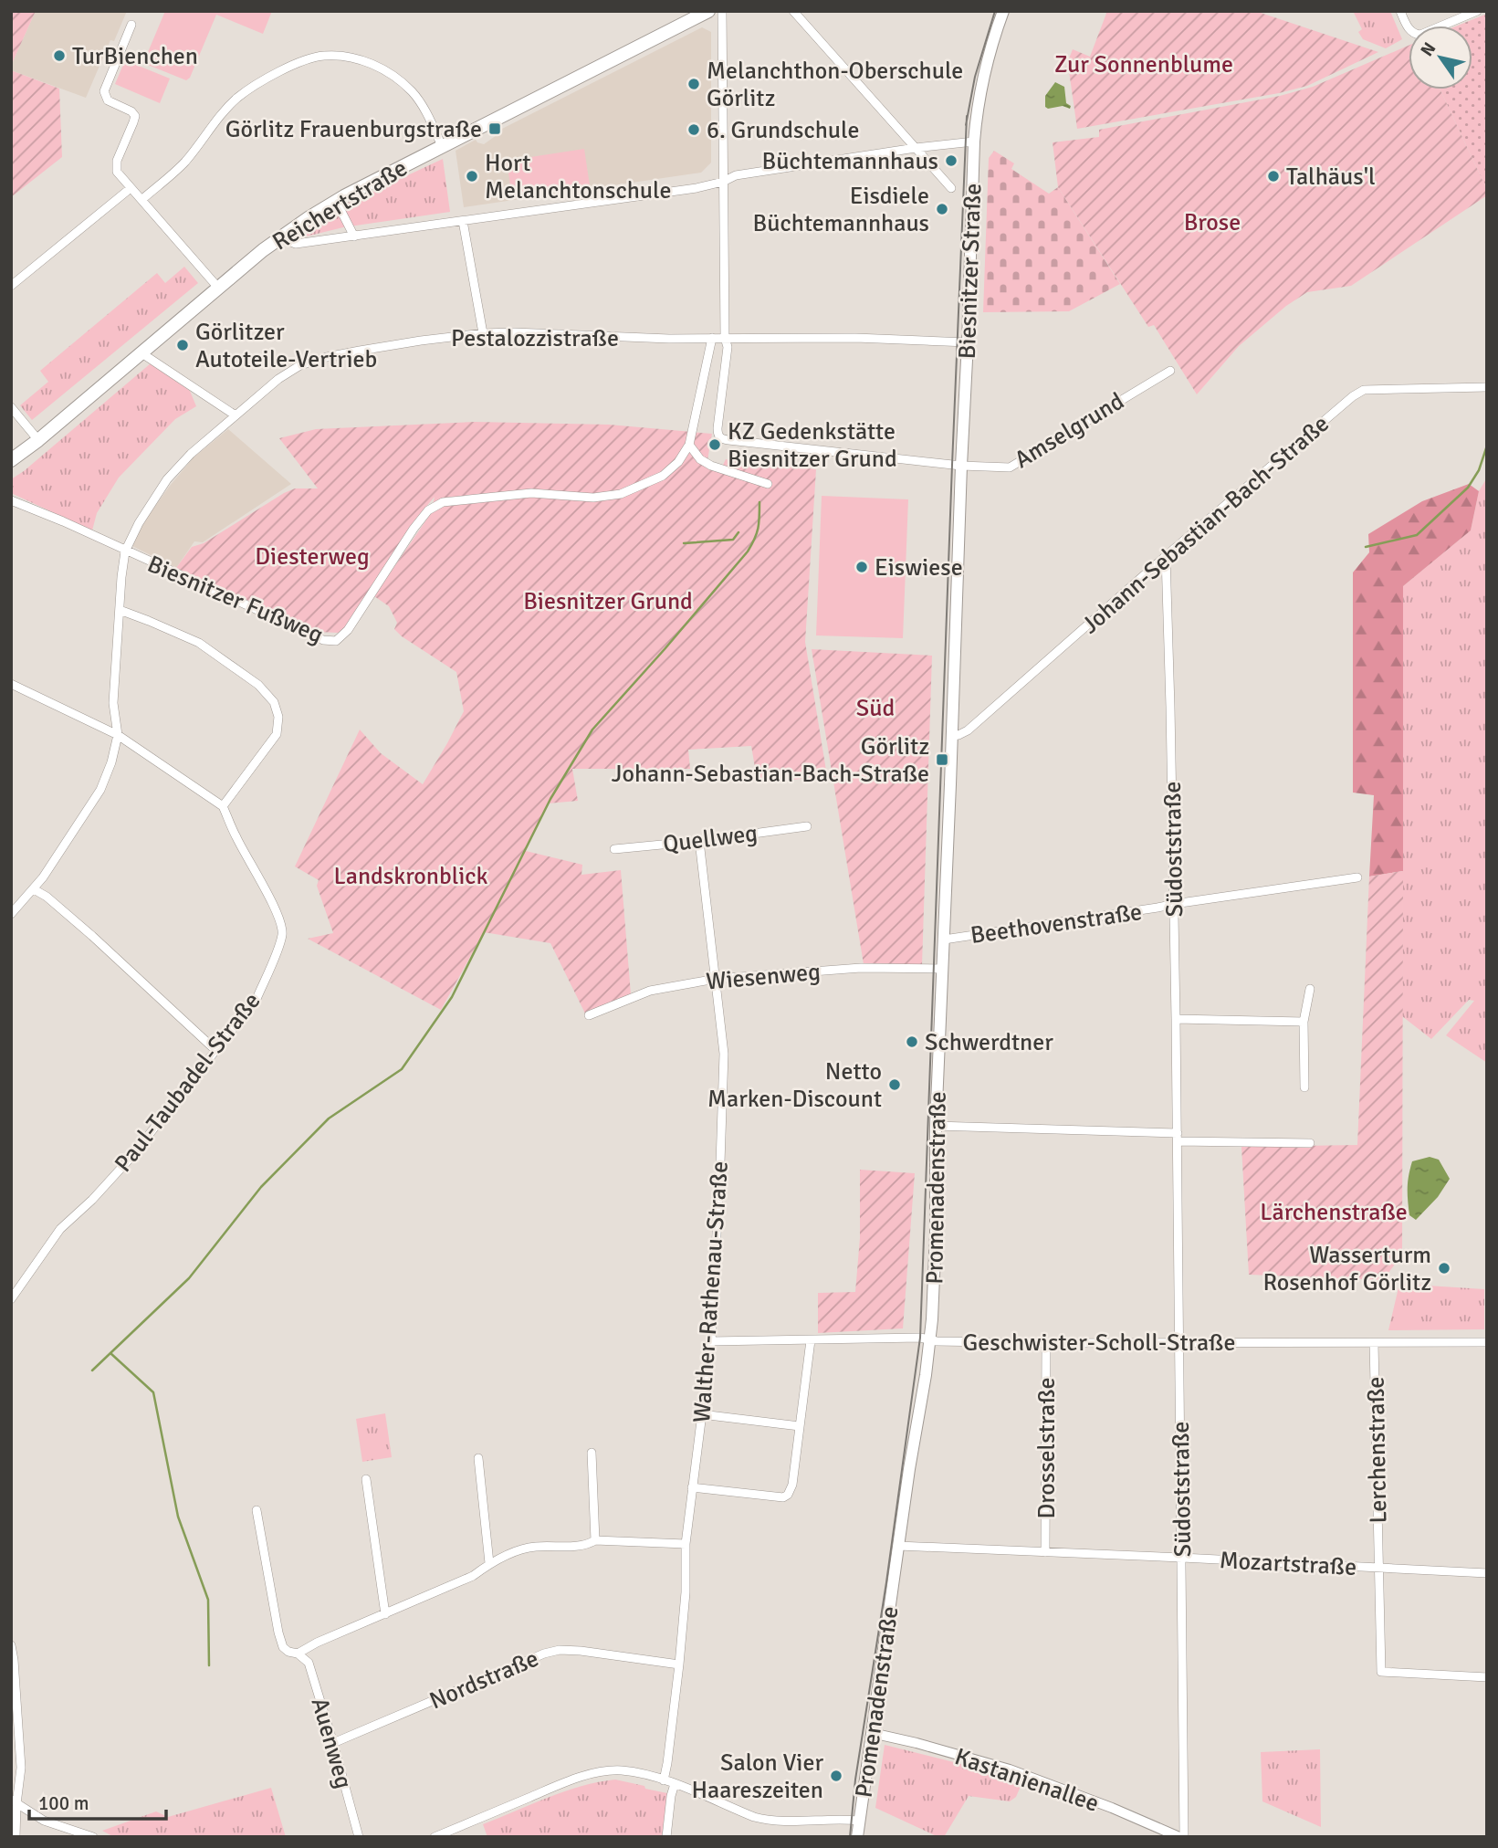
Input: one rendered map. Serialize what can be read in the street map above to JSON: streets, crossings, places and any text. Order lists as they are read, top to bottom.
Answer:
{
  "streets": {
    "main road": ["Reichertstraße", "Biesnitzer Straße", "Promenadenstraße"],
    "street": [
      "Pestalozzistraße",
      "Amselgrund",
      "Johann-Sebastian-Bach-Straße",
      "Biesnitzer Fußweg",
      "Quellweg",
      "Südoststraße",
      "Beethovenstraße",
      "Wiesenweg",
      "Paul-Taubadel-Straße",
      "Walther-Rathenau-Straße",
      "Geschwister-Scholl-Straße",
      "Drosselstraße",
      "Lerchenstraße",
      "Mozartstraße",
      "Nordstraße",
      "Auenweg",
      "Kastanienallee"
    ]
  },
  "crossings": [
    ["Biesnitzer Straße", "Pestalozzistraße"],
    ["Biesnitzer Straße", "Amselgrund"],
    ["Biesnitzer Straße", "Promenadenstraße"],
    ["Pestalozzistraße", "Amselgrund"],
    ["Pestalozzistraße", "Biesnitzer Fußweg"],
    ["Johann-Sebastian-Bach-Straße", "Südoststraße"],
    ["Johann-Sebastian-Bach-Straße", "Promenadenstraße"],
    ["Quellweg", "Walther-Rathenau-Straße"],
    ["Südoststraße", "Beethovenstraße"],
    ["Südoststraße", "Geschwister-Scholl-Straße"],
    ["Südoststraße", "Mozartstraße"],
    ["Südoststraße", "Kastanienallee"],
    ["Beethovenstraße", "Promenadenstraße"],
    ["Wiesenweg", "Promenadenstraße"],
    ["Wiesenweg", "Walther-Rathenau-Straße"],
    ["Promenadenstraße", "Geschwister-Scholl-Straße"],
    ["Promenadenstraße", "Mozartstraße"],
    ["Promenadenstraße", "Kastanienallee"],
    ["Walther-Rathenau-Straße", "Geschwister-Scholl-Straße"],
    ["Walther-Rathenau-Straße", "Nordstraße"],
    ["Geschwister-Scholl-Straße", "Drosselstraße"],
    ["Geschwister-Scholl-Straße", "Lerchenstraße"],
    ["Drosselstraße", "Mozartstraße"],
    ["Lerchenstraße", "Mozartstraße"],
    ["Nordstraße", "Auenweg"]
  ],
  "parks": [
    "Zur Sonnenblume",
    "Brose",
    "Diesterweg",
    "Biesnitzer Grund",
    "Süd",
    "Landskronblick",
    "Lärchenstraße"
  ],
  "places": {
    "other": [
      "TurBienchen",
      "Melanchthon-Oberschule Görlitz",
      "6. Grundschule",
      "Büchtemannhaus",
      "Hort Melanchtonschule",
      "Talhäus'l",
      "Eisdiele Büchtemannhaus",
      "Görlitzer Autoteile-Vertrieb",
      "KZ Gedenkstätte Biesnitzer Grund",
      "Eiswiese",
      "Schwerdtner",
      "Netto Marken-Discount",
      "Wasserturm Rosenhof Görlitz",
      "Salon Vier Haareszeiten"
    ],
    "transit": ["Görlitz Frauenburgstraße", "Görlitz Johann-Sebastian-Bach-Straße"]
  },
  "scale_bar": "100 m",
  "north": "top left"
}
